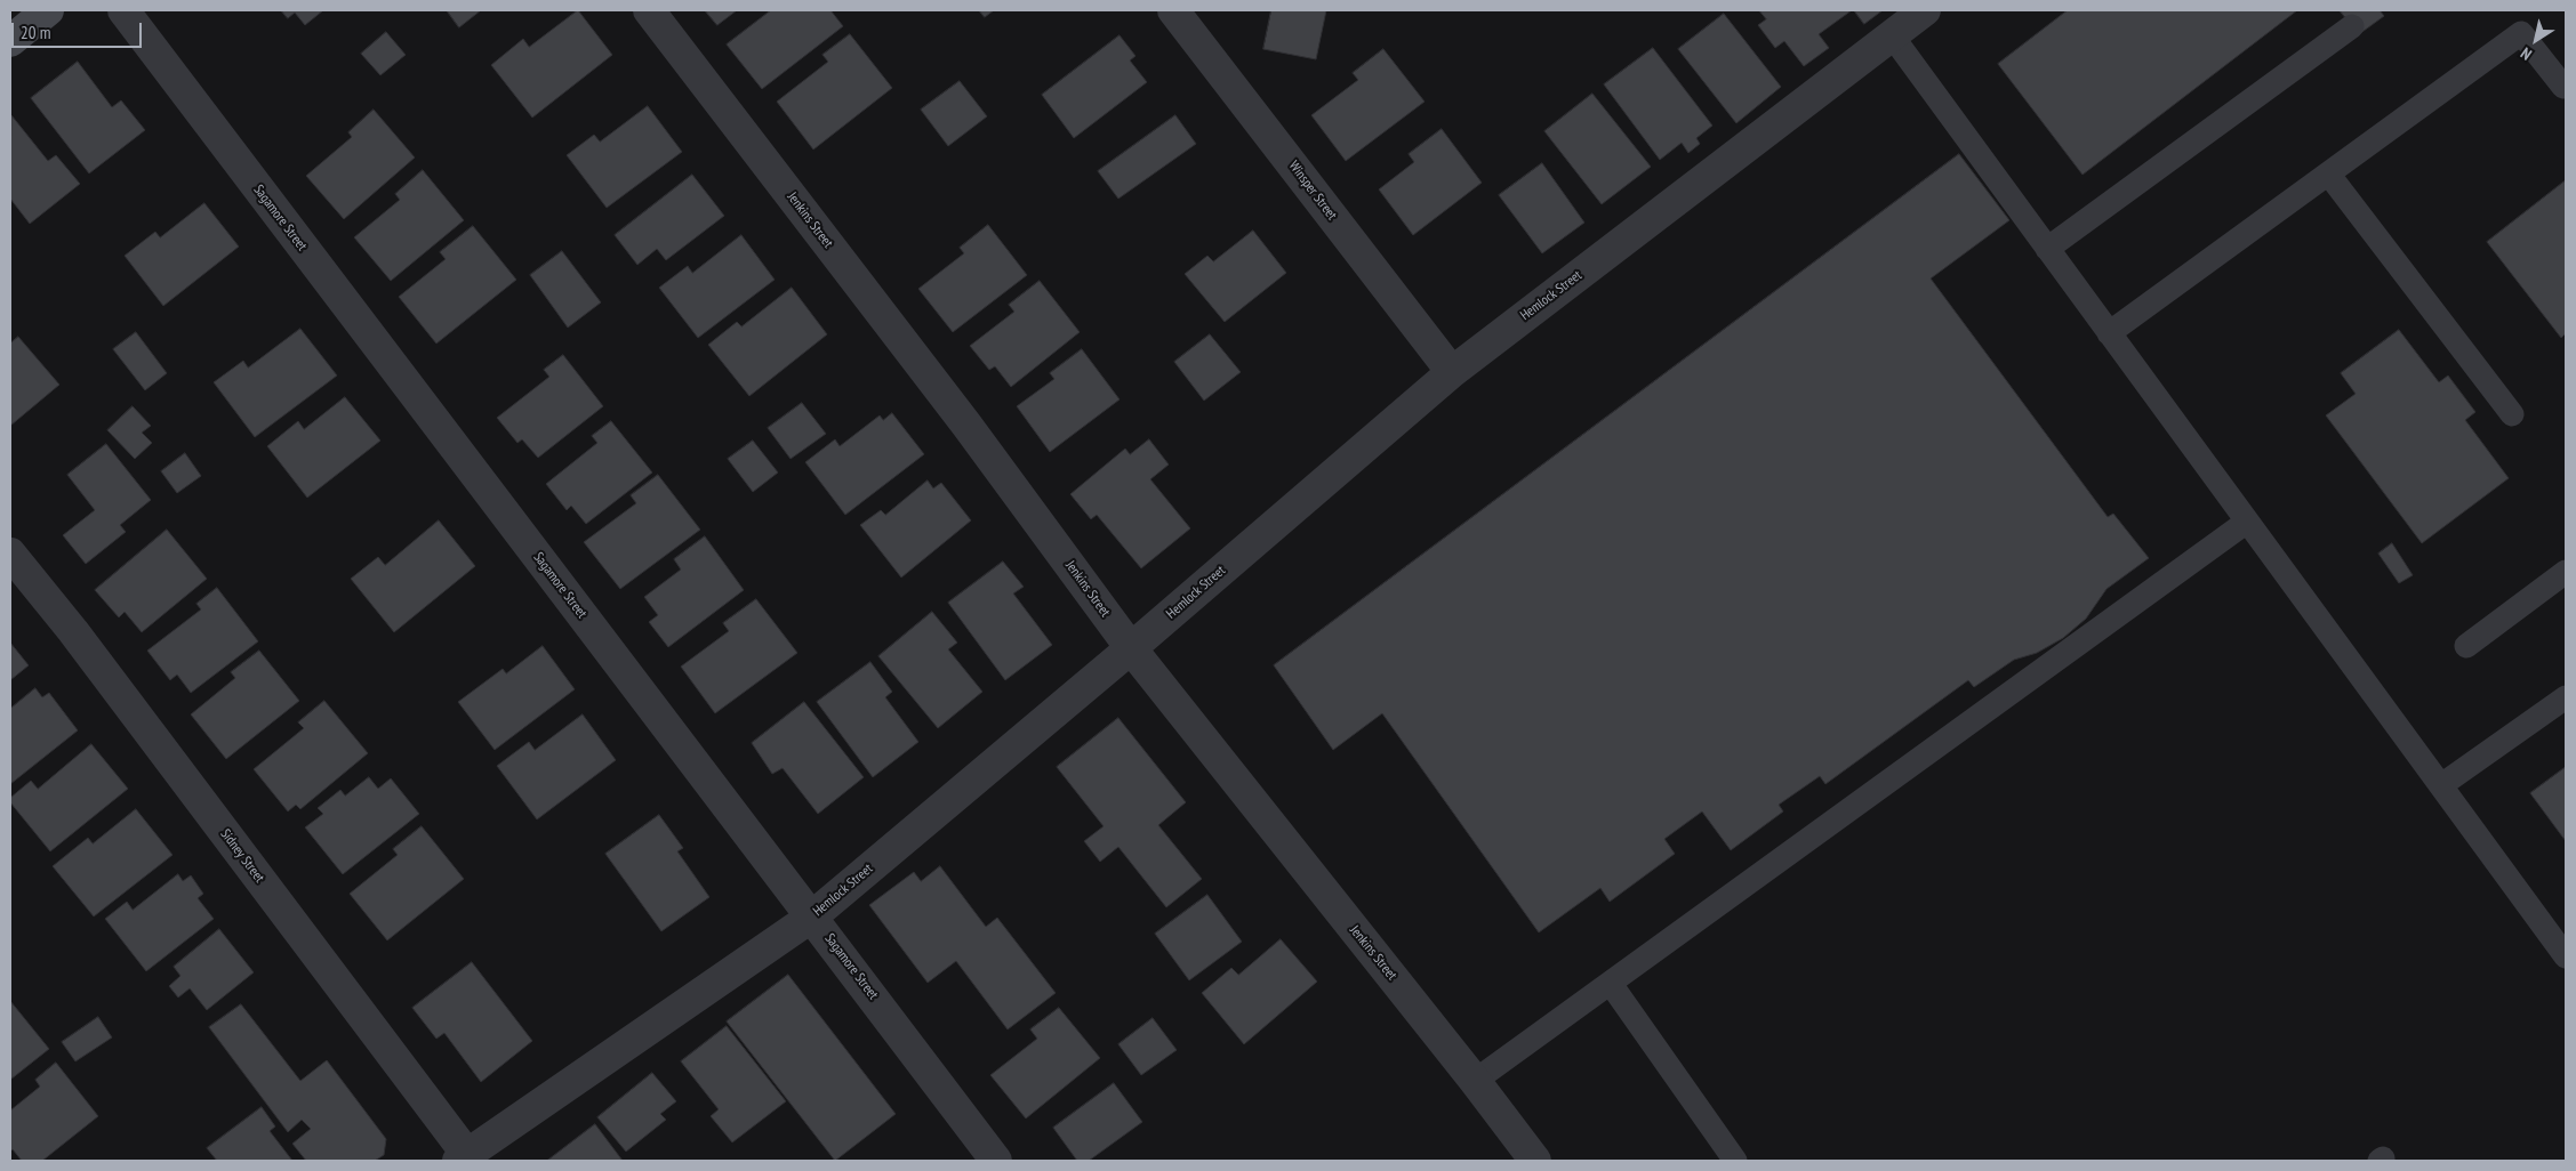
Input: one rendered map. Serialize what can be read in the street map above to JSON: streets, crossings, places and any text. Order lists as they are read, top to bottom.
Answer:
{
  "streets": {
    "street": [
      "Winsper Street",
      "Sagamore Street",
      "Jenkins Street",
      "Hemlock Street",
      "Sidney Street"
    ]
  },
  "crossings": [
    ["Winsper Street", "Hemlock Street"],
    ["Sagamore Street", "Hemlock Street"],
    ["Jenkins Street", "Hemlock Street"],
    ["Hemlock Street", "Sidney Street"]
  ],
  "scale_bar": "20 m",
  "north": "bottom left"
}
